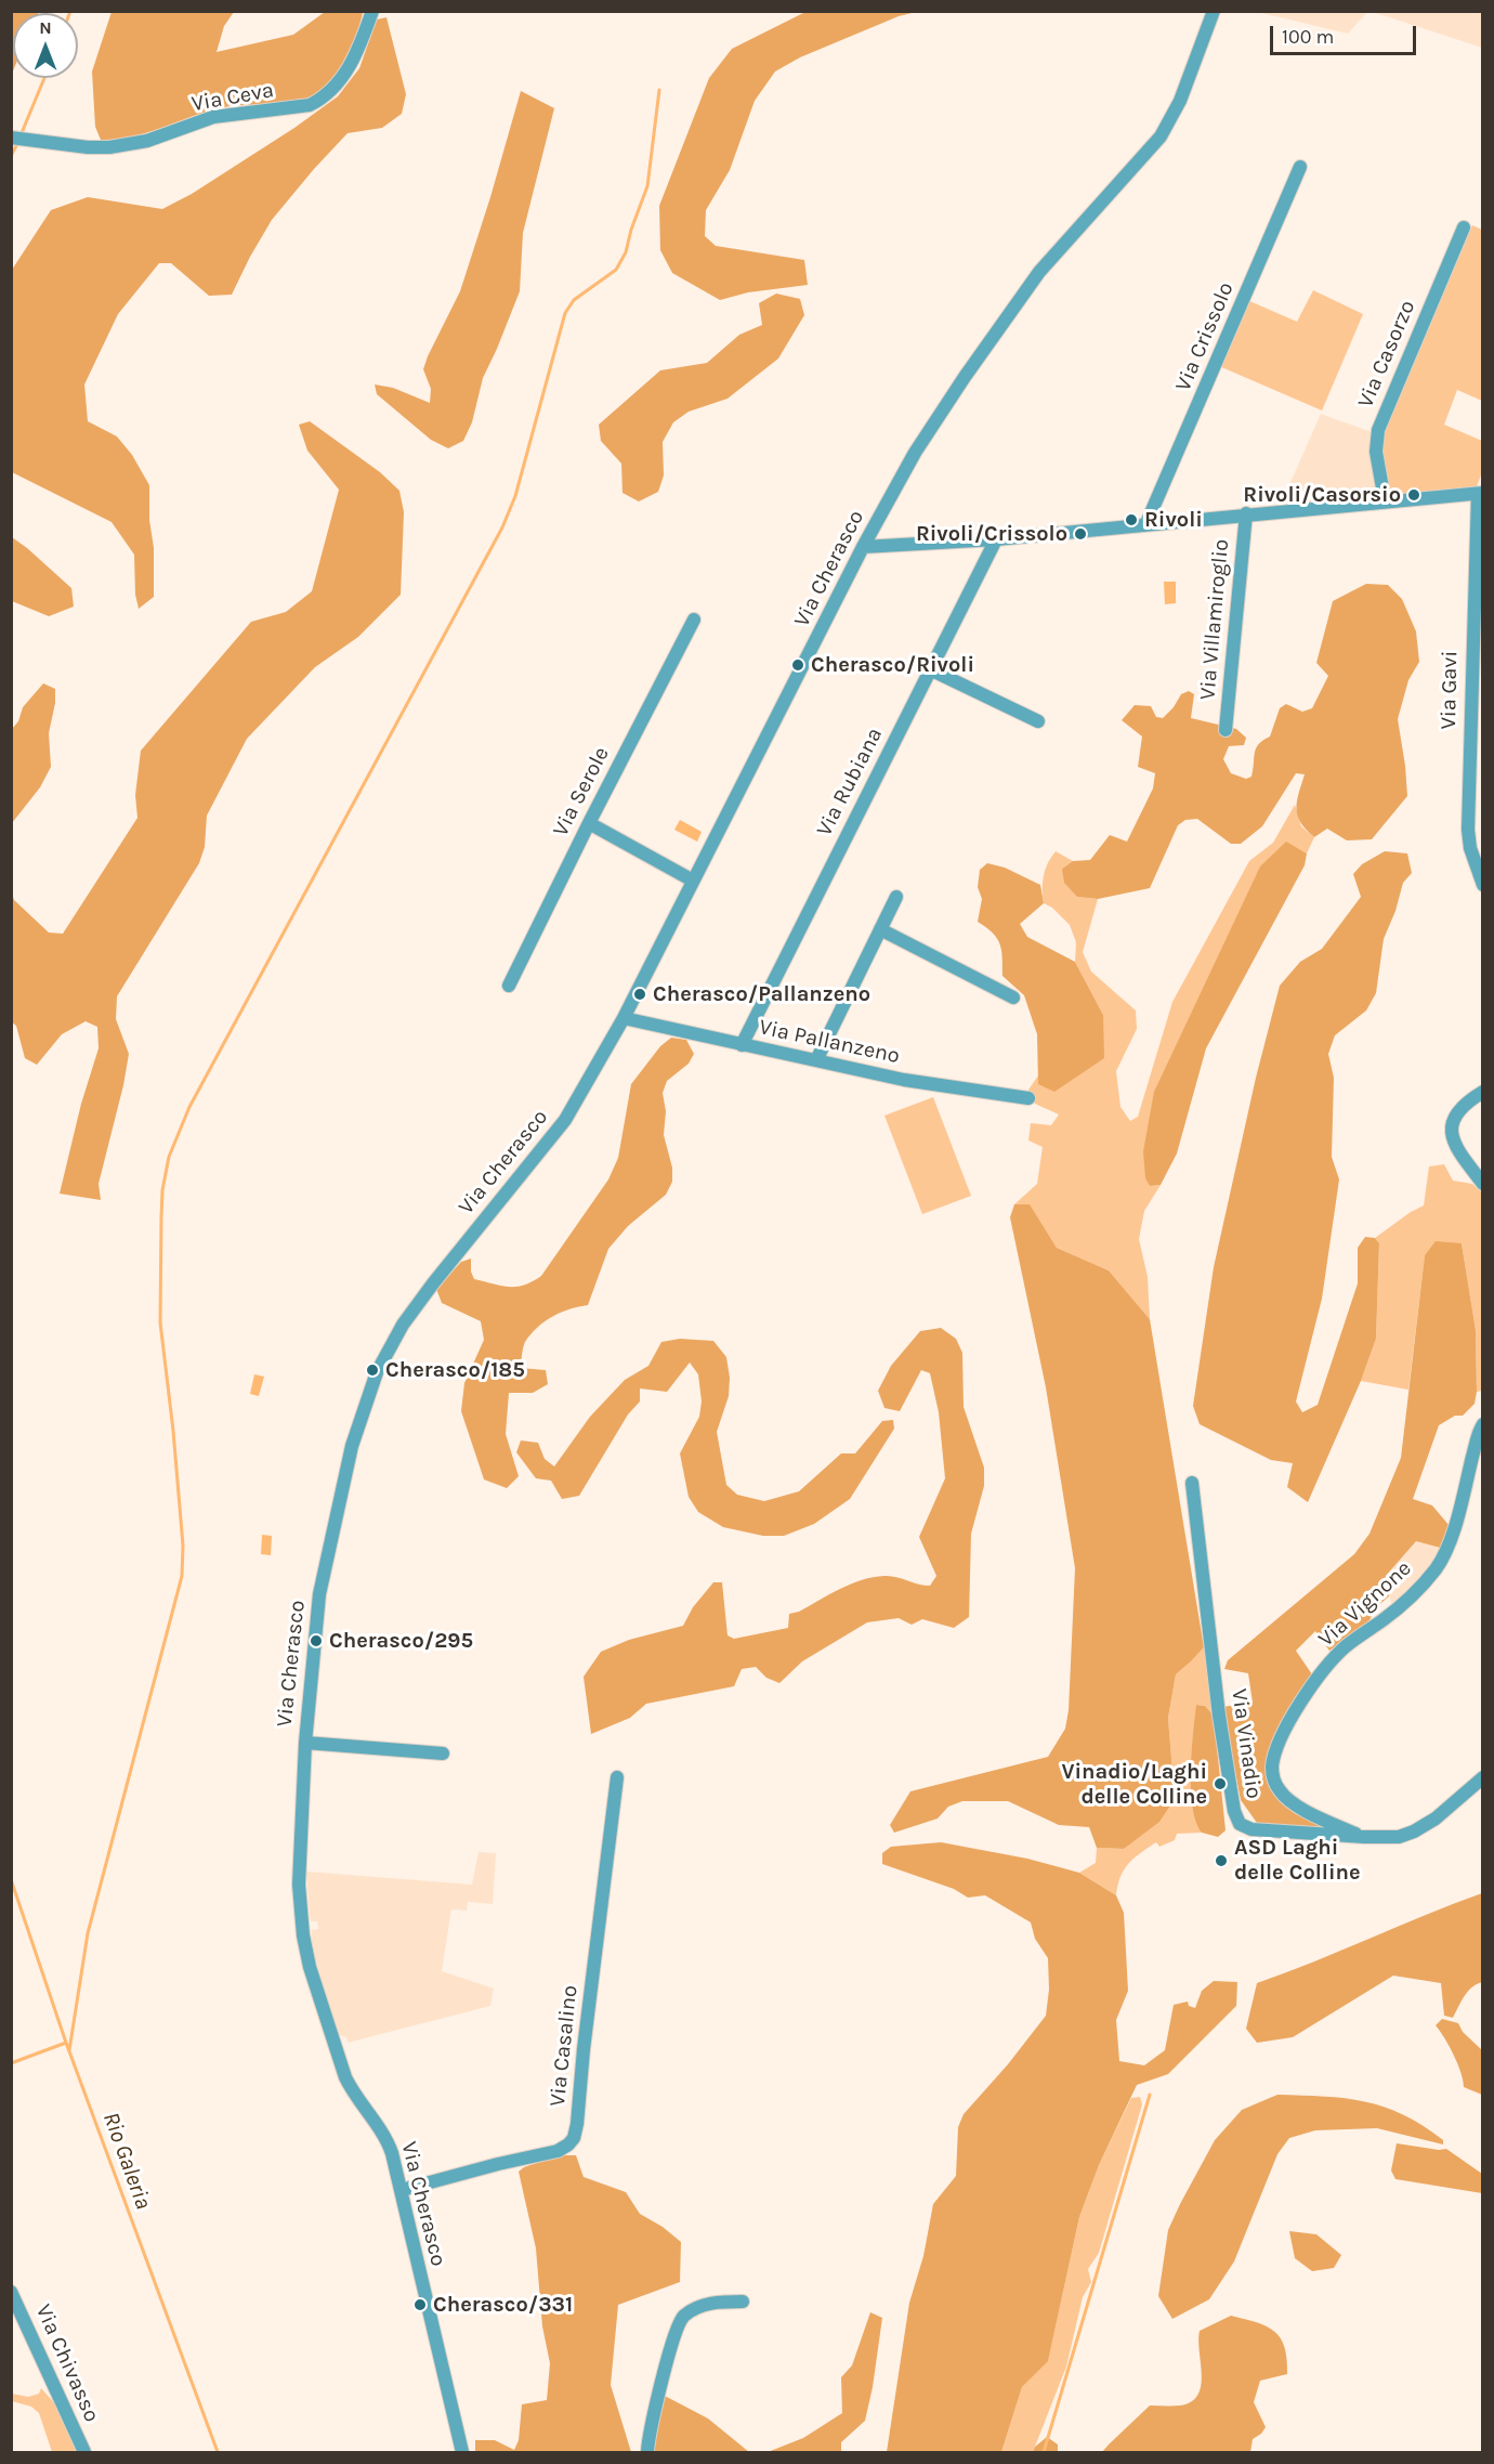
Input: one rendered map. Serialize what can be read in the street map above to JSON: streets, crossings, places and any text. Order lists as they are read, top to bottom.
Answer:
{
  "streets": {
    "street": [
      "Via Ceva",
      "Via Crissolo",
      "Via Casorzo",
      "Via Cherasco",
      "Via Villamiroglio",
      "Via Gavi",
      "Via Rubiana",
      "Via Serole",
      "Via Pallanzeno",
      "Via Vignone",
      "Via Vinadio",
      "Via Casalino",
      "Via Chivasso"
    ]
  },
  "crossings": [
    ["Via Cherasco", "Via Pallanzeno"],
    ["Via Cherasco", "Via Casalino"],
    ["Via Rubiana", "Via Pallanzeno"],
    ["Via Vignone", "Via Vinadio"]
  ],
  "water": ["Rio Galeria"],
  "places": [
    "Rivoli/Casorsio",
    "Rivoli",
    "Rivoli/Crissolo",
    "Cherasco/Rivoli",
    "Cherasco/Pallanzeno",
    "Cherasco/185",
    "Cherasco/295",
    "Vinadio/Laghi delle Colline",
    "ASD Laghi delle Colline",
    "Cherasco/331"
  ],
  "scale_bar": "100 m",
  "north": "top"
}
